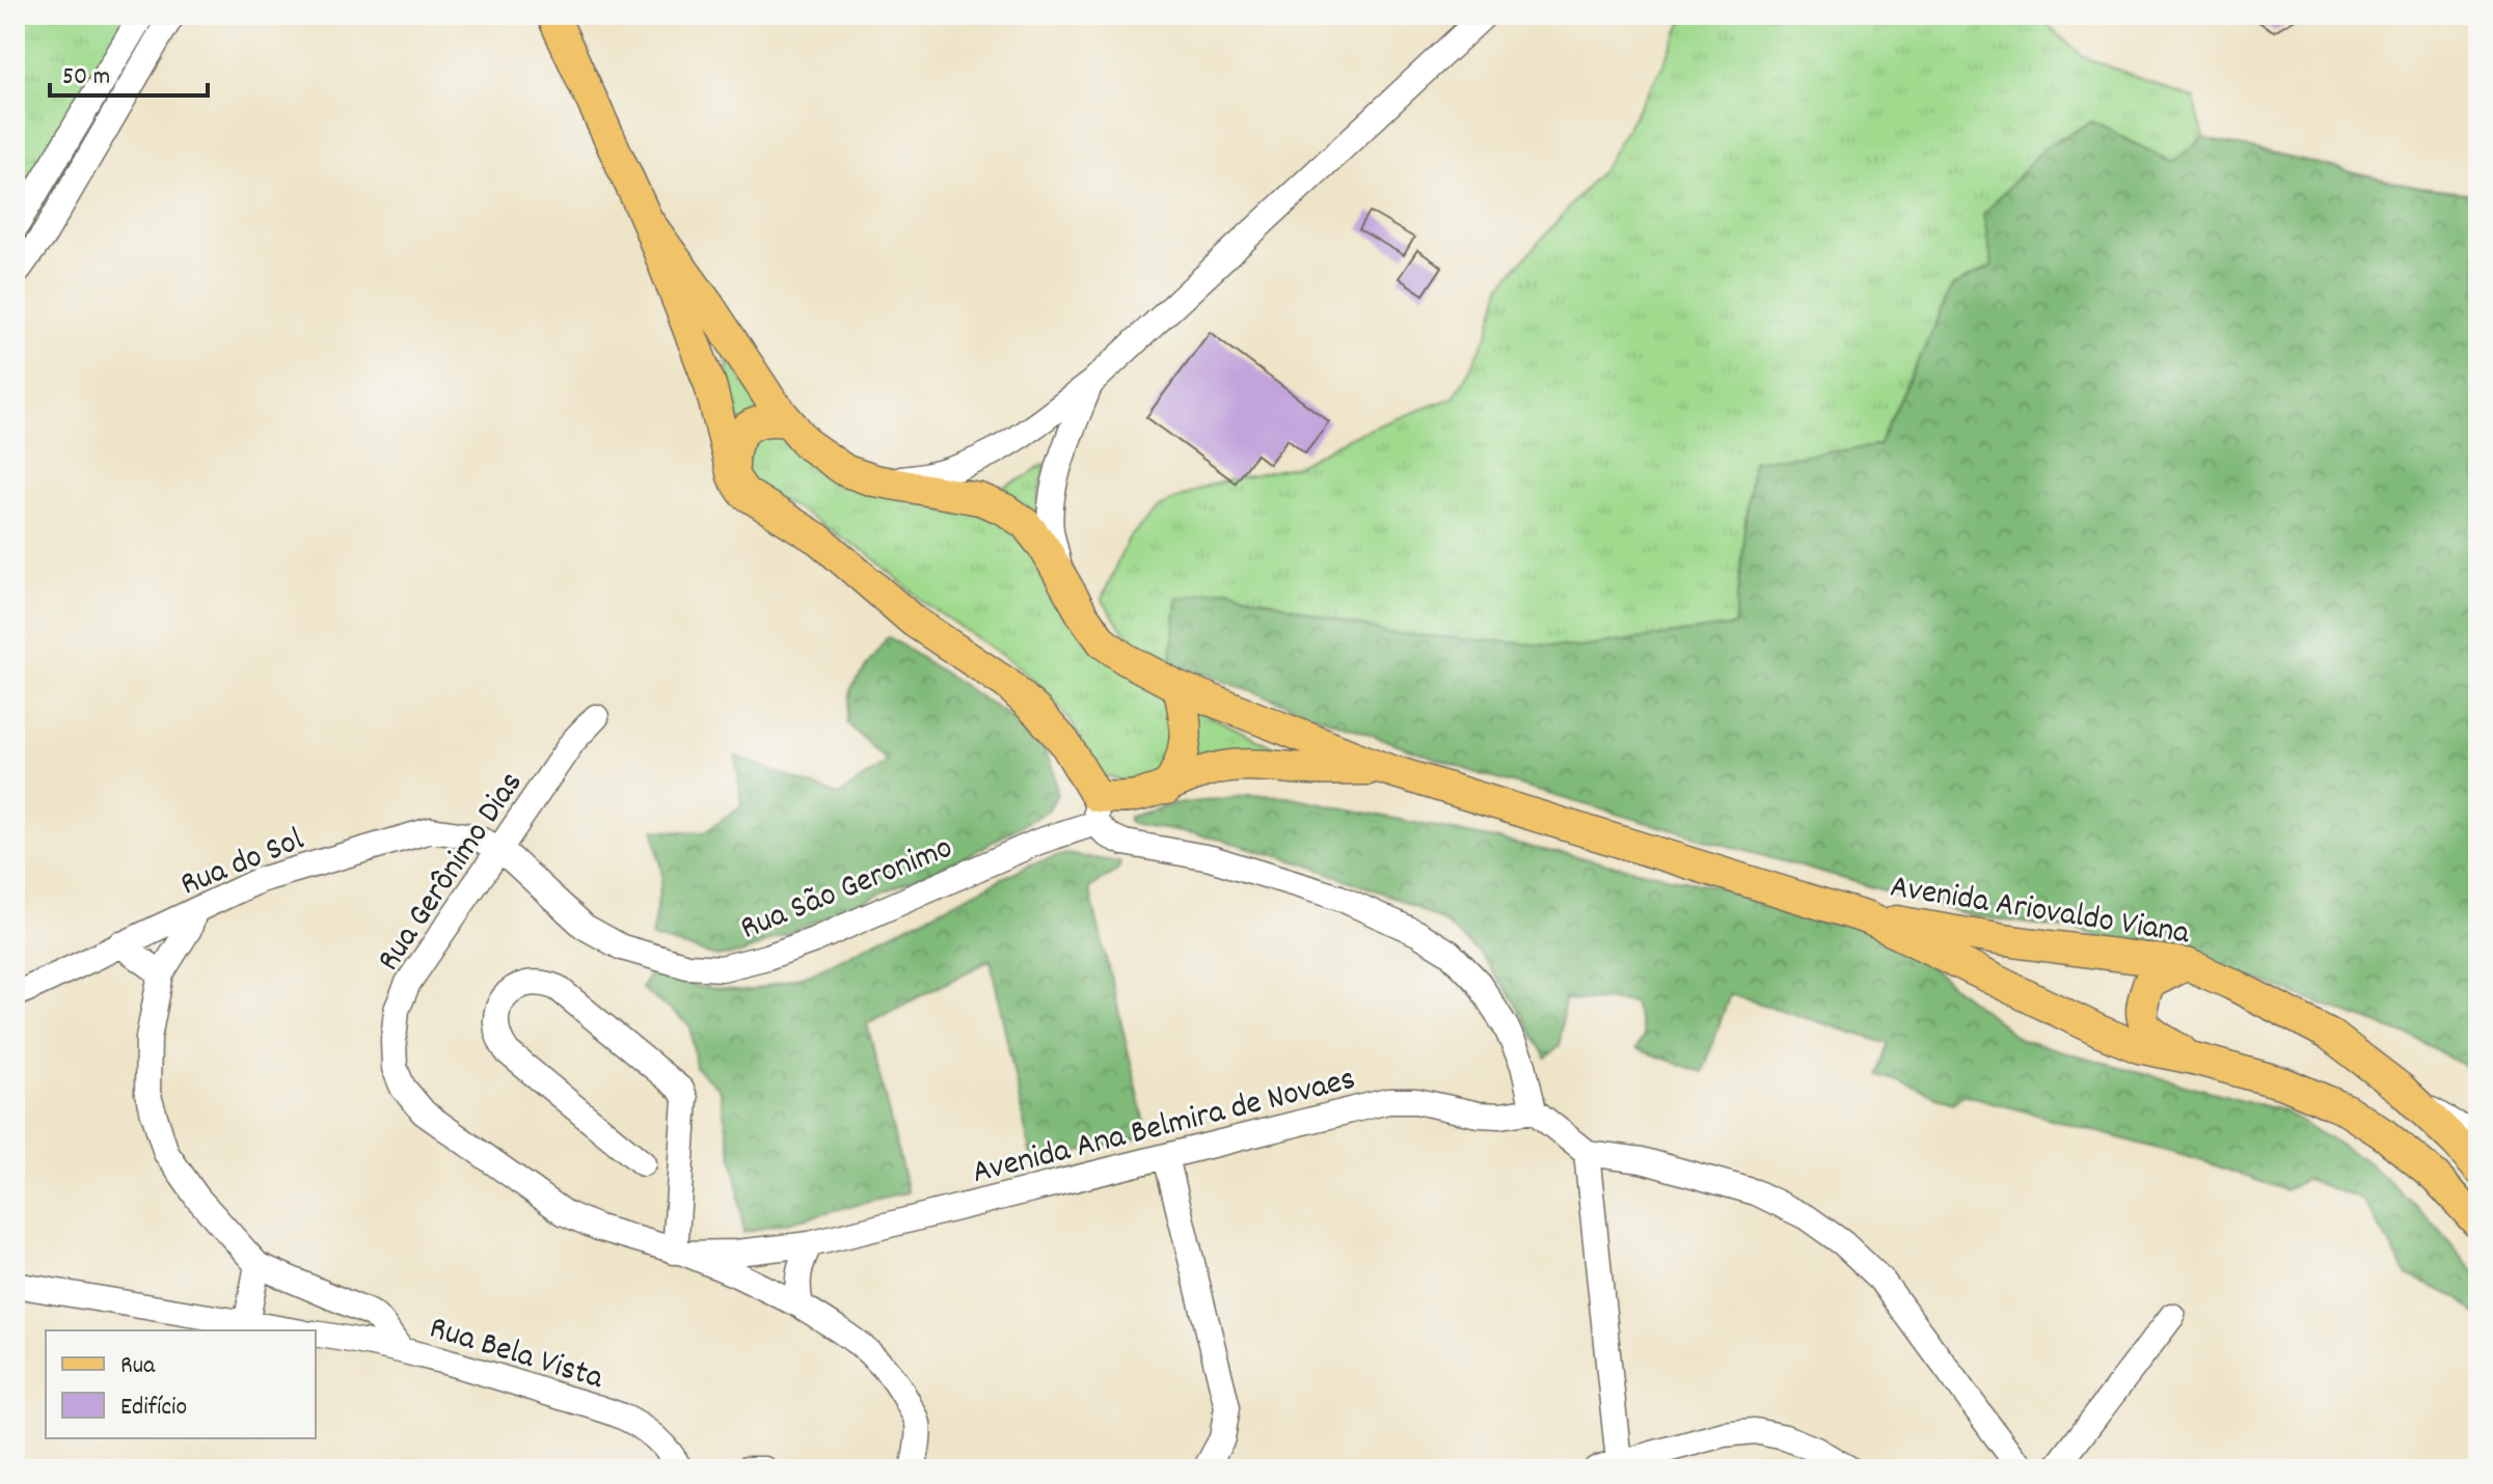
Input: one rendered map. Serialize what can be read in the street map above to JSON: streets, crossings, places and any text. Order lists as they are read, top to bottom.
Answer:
{
  "streets": {
    "main road": ["Avenida Ariovaldo Viana"],
    "street": [
      "Rua do Sol",
      "Rua Gerônimo Dias",
      "Rua São Geronimo",
      "Avenida Ana Belmira de Novaes",
      "Rua Bela Vista"
    ]
  },
  "crossings": [
    ["Rua do Sol", "Rua Gerônimo Dias"],
    ["Rua do Sol", "Rua São Geronimo"],
    ["Rua Gerônimo Dias", "Rua São Geronimo"],
    ["Rua Gerônimo Dias", "Avenida Ana Belmira de Novaes"]
  ],
  "legend": ["Rua", "Edifício"],
  "scale_bar": "50 m"
}
